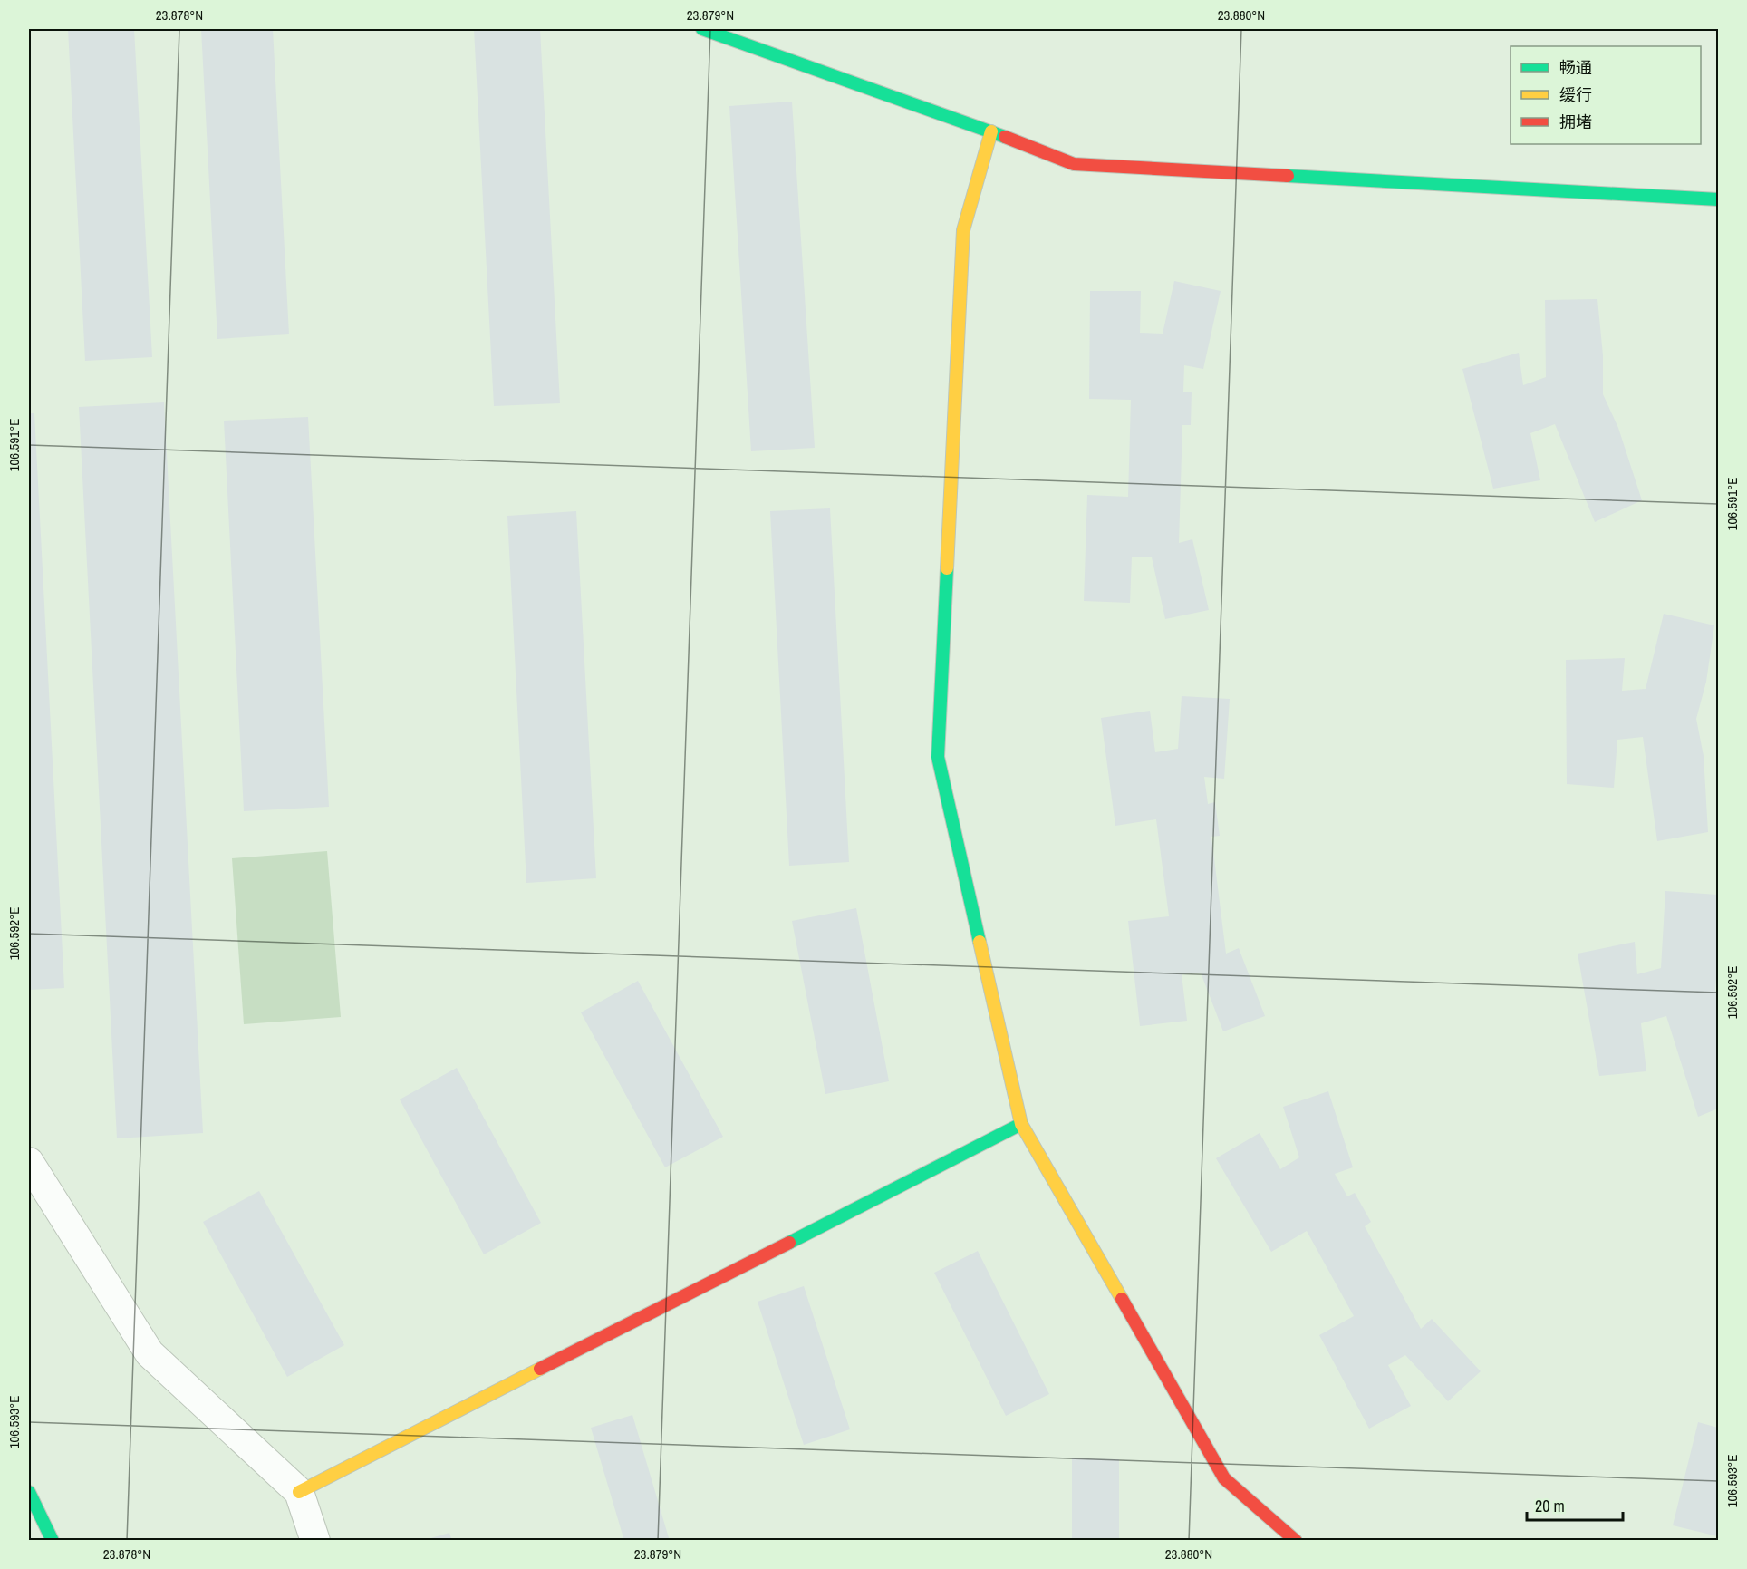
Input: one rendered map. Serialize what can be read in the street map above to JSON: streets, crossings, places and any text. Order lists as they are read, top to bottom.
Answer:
{
  "legend": ["畅通", "缓行", "拥堵"],
  "scale_bar": "20 m",
  "coordinates": [
    "23.878°N",
    "23.879°N",
    "23.880°N",
    "106.591°E",
    "106.592°E",
    "106.593°E"
  ]
}
